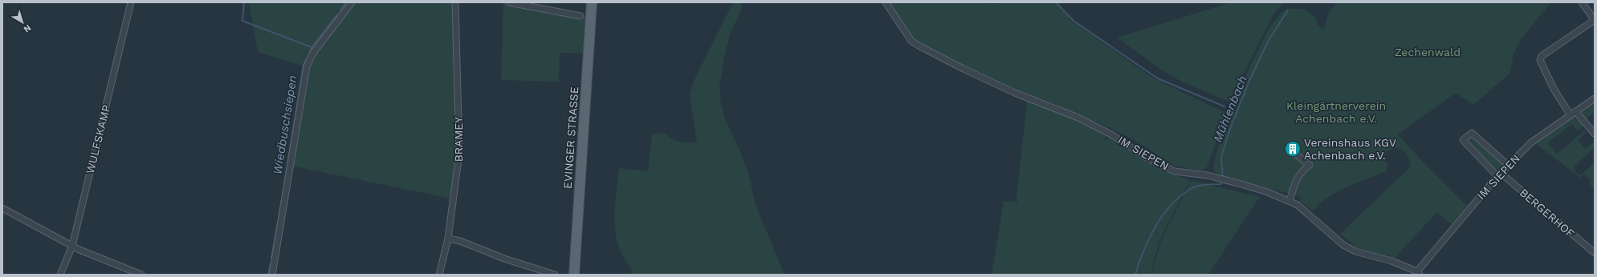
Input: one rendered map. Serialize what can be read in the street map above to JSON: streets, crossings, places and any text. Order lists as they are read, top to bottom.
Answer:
{
  "streets": {
    "main road": ["EVINGER STRASSE"],
    "street": [
      "WULFSKAMP",
      "BRAMEY",
      "IM SIEPEN",
      "BERGERHOF"
    ]
  },
  "crossings": [
    ["IM SIEPEN", "BERGERHOF"]
  ],
  "water": ["Mühlenbach", "Wiedbuschsiepen"],
  "parks": ["Zechenwald", "Kleingärtnerverein Achenbach e.V."],
  "places": {
    "building": ["Vereinshaus KGV Achenbach e.V."]
  },
  "north": "bottom right"
}
